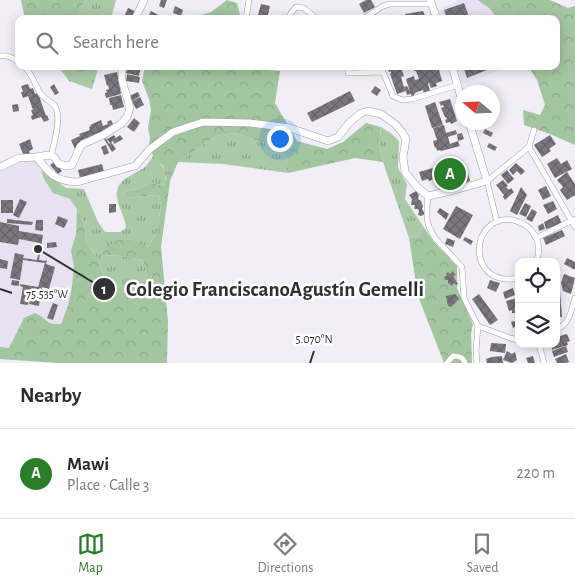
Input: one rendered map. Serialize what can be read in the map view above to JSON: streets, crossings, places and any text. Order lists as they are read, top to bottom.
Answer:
{
  "places": ["Colegio FranciscanoAgustín Gemelli"],
  "north": "left",
  "page": {
    "search": "Search here",
    "pins": "A",
    "heading": "Nearby",
    "list": [
      {
        "mark": "A",
        "name": "Mawi",
        "note": "Place · Calle 3",
        "value": "220 m"
      }
    ],
    "nav": ["Map", "Directions", "Saved"]
  },
  "coordinates": ["75.535°W", "5.070°N"]
}
